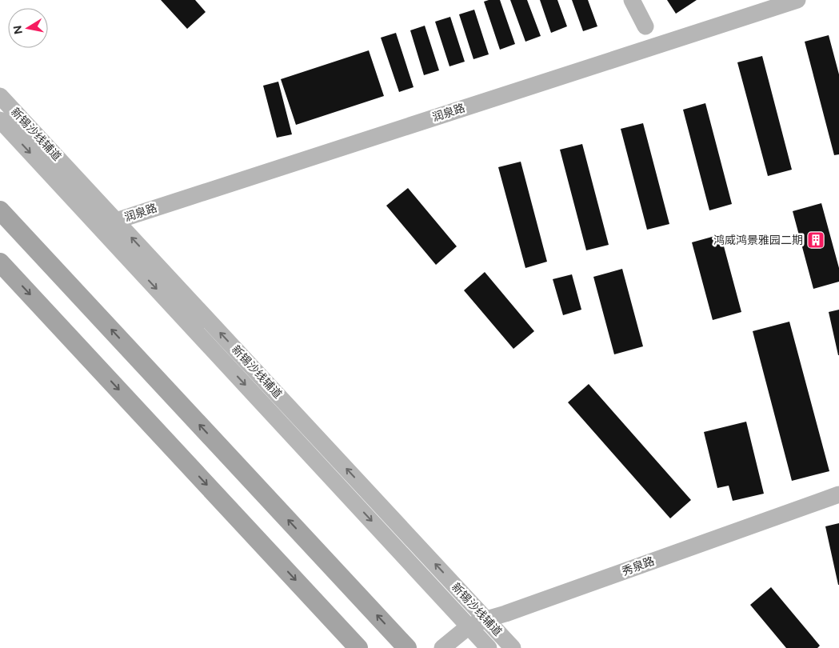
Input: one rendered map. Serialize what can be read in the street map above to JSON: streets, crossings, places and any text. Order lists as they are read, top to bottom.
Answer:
{
  "streets": {
    "street": ["润泉路", "新锡沙线辅道", "秀泉路"]
  },
  "crossings": [
    ["润泉路", "新锡沙线辅道"],
    ["新锡沙线辅道", "秀泉路"]
  ],
  "places": {
    "building": ["鸿威鸿景雅园二期"]
  },
  "north": "left"
}
